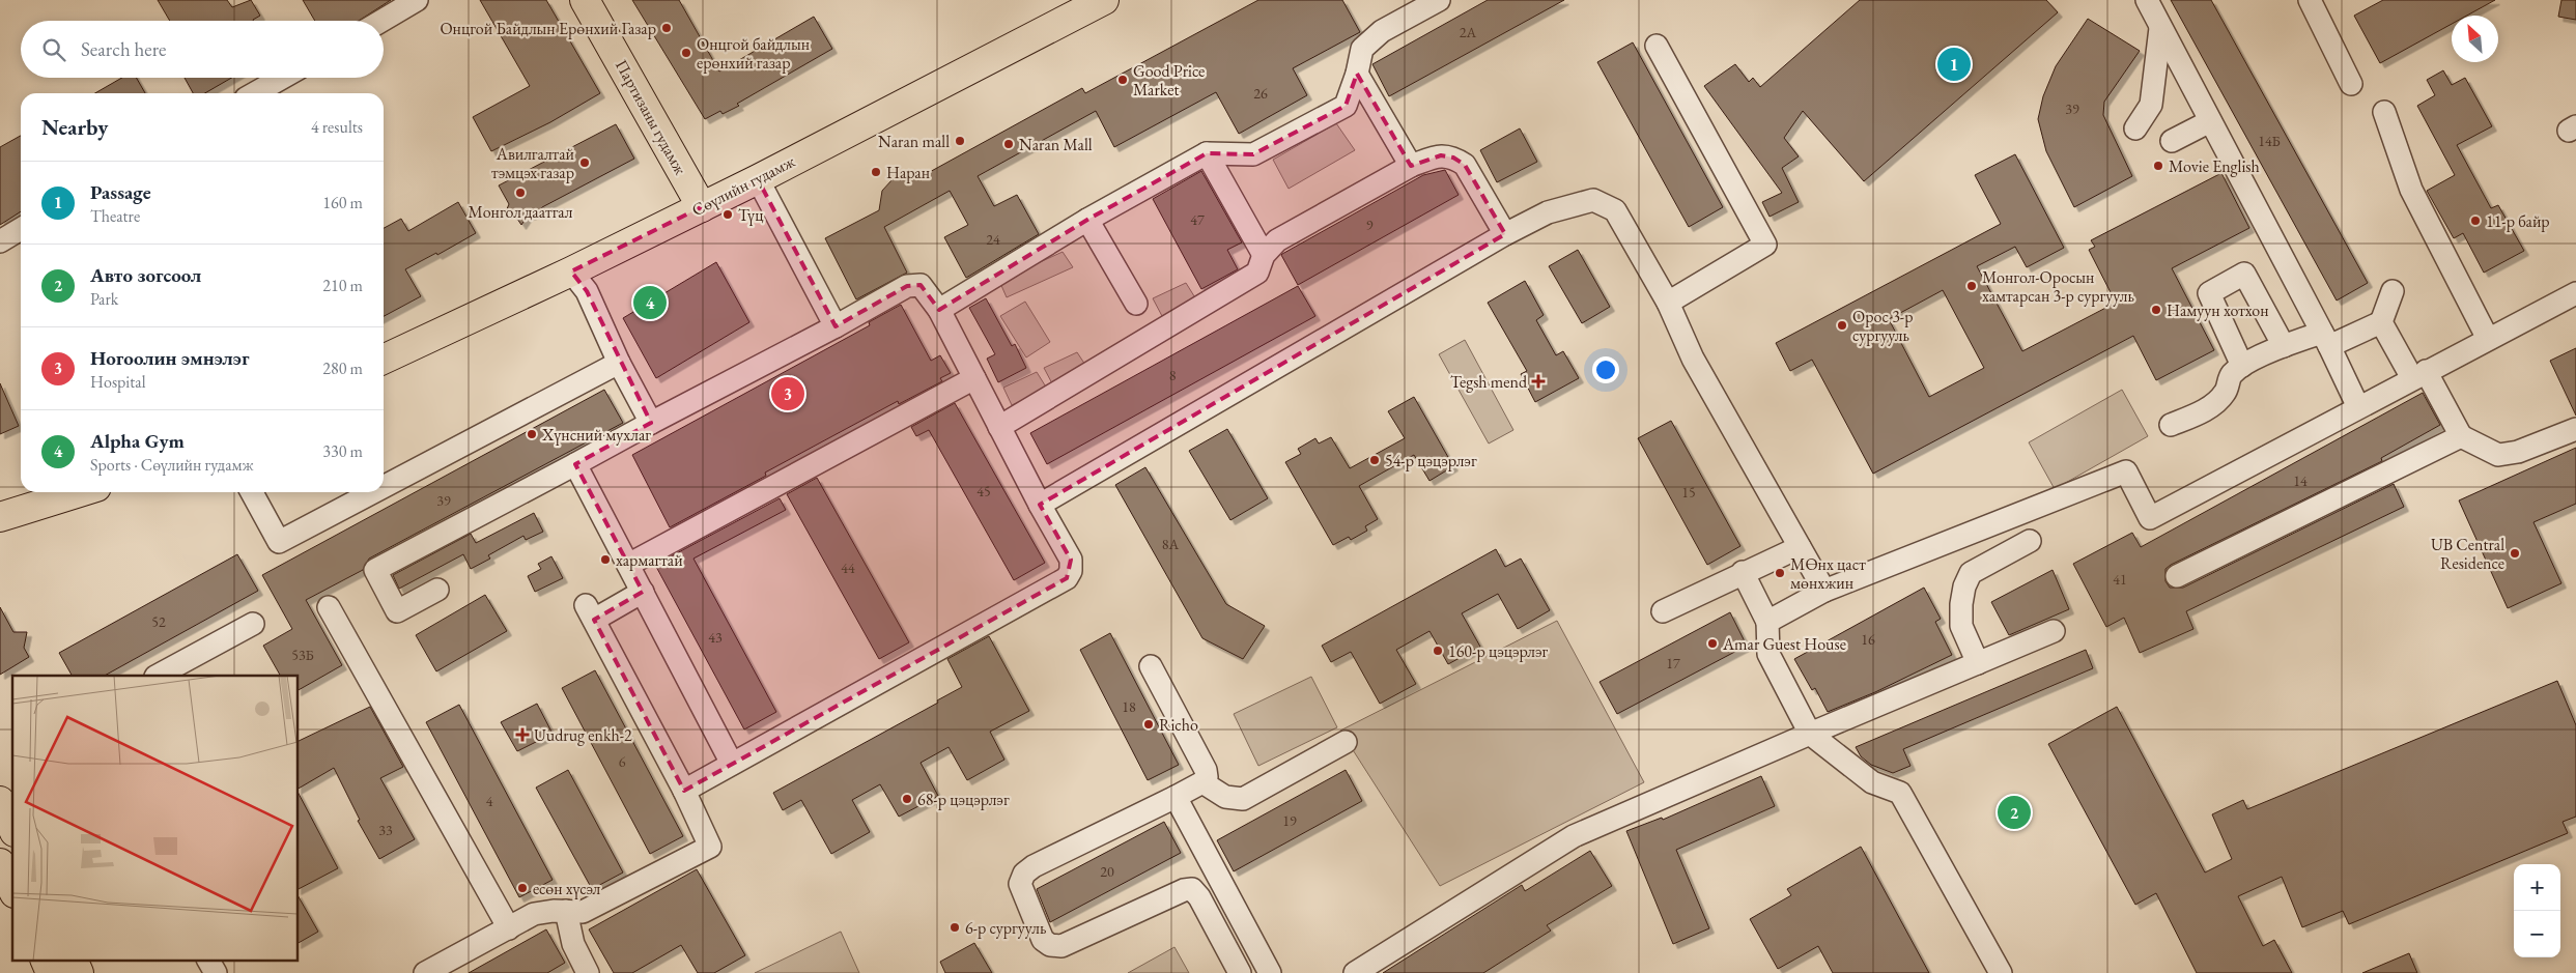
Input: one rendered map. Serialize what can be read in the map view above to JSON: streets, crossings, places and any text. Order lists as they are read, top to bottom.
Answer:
{
  "streets": {
    "main road": ["Партизаны гудамж", "Сөүлийн гудамж"]
  },
  "crossings": [
    ["Партизаны гудамж", "Сөүлийн гудамж"]
  ],
  "places": {
    "other": [
      "Онцгой Байдлын Ерөнхий Газар",
      "Онцгой байдлын ерөнхий газар",
      "Good Price Market",
      "Naran mall",
      "Naran Mall",
      "Авилгалтай тэмцэх газар",
      "Movie English",
      "Наран",
      "Монгол даатгал",
      "Түц",
      "11-р байр",
      "Монгол-Оросын хамтарсан 3-р сургууль",
      "Намуун хотхон",
      "Орос 3-р сургууль",
      "Хүнсний мухлаг",
      "54-р цэцэрлэг",
      "UB Central Residence",
      "хармагтай",
      "МӨнх цаст мөнхжин",
      "Amar Guest House",
      "160-р цэцэрлэг",
      "Richo",
      "68-р цэцэрлэг",
      "есөн хүсэл",
      "6-р сургууль"
    ],
    "health": ["Tegsh mend", "Uudrug enkh-2"]
  },
  "house_numbers": [
    "2А",
    "26",
    "39",
    "14Б",
    "47",
    "9",
    "24",
    "8",
    "14",
    "45",
    "15",
    "39",
    "8А",
    "44",
    "41",
    "52",
    "43",
    "16",
    "53Б",
    "17",
    "18",
    "6",
    "4",
    "19",
    "33",
    "20"
  ],
  "north": "top left",
  "page": {
    "search": "Search here",
    "pins": [
      "1",
      "4",
      "3",
      "2"
    ],
    "heading": ["Nearby", "4 results"],
    "list": [
      {
        "mark": "1",
        "name": "Passage",
        "note": "Theatre",
        "value": "160 m"
      },
      {
        "mark": "2",
        "name": "Авто зогсоол",
        "note": "Park",
        "value": "210 m"
      },
      {
        "mark": "3",
        "name": "Ногоолин эмнэлэг",
        "note": "Hospital",
        "value": "280 m"
      },
      {
        "mark": "4",
        "name": "Alpha Gym",
        "note": "Sports · Сөүлийн гудамж",
        "value": "330 m"
      }
    ],
    "map_buttons": ["+", "−"]
  }
}
